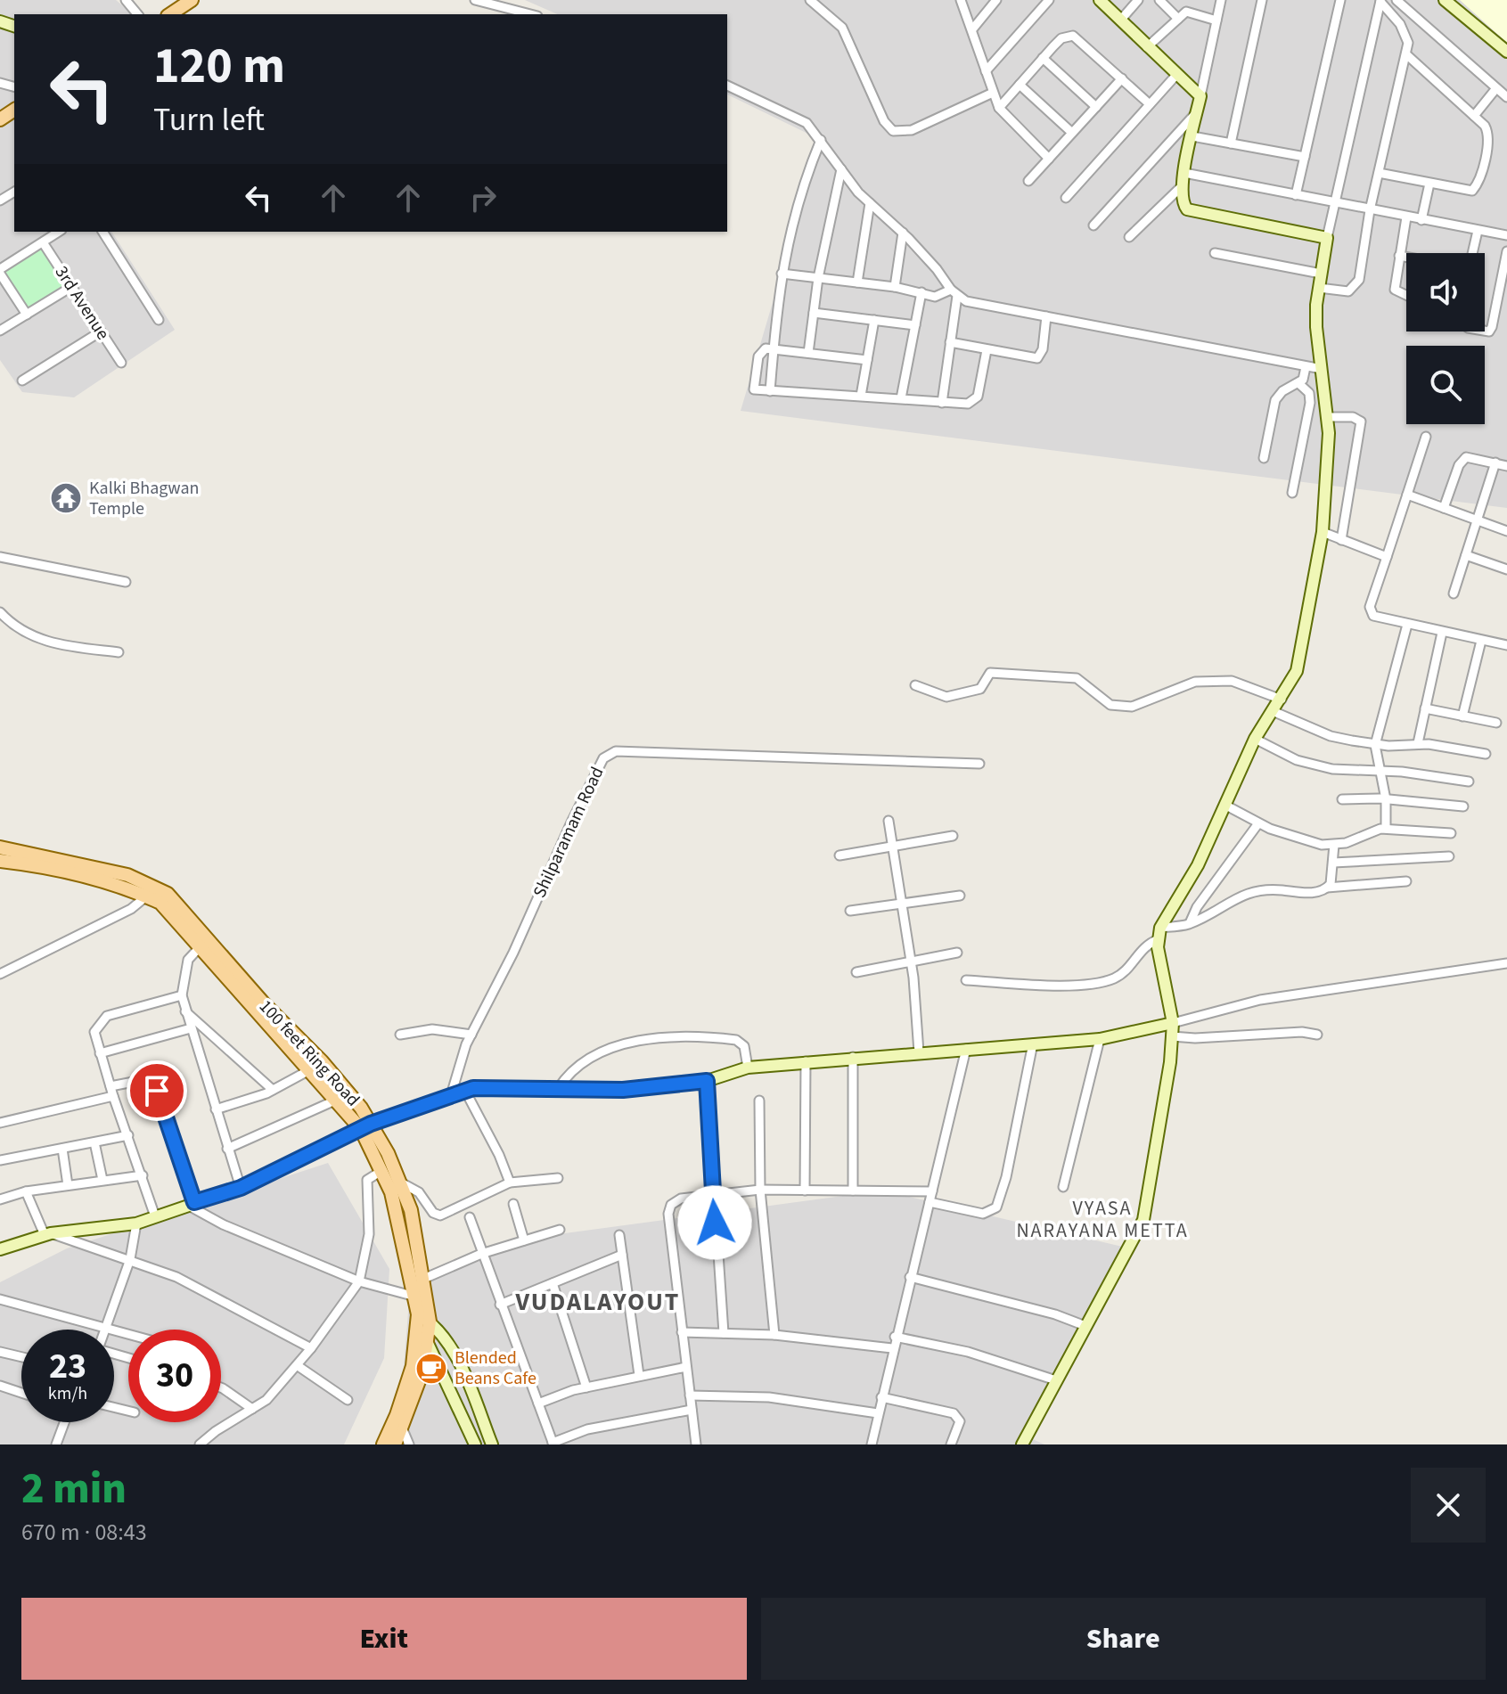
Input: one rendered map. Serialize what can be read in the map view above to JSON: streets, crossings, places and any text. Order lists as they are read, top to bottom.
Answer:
{
  "streets": {
    "main road": ["100 feet Ring Road"],
    "street": ["3rd Avenue", "Shilparamam Road"]
  },
  "districts": ["VYASA NARAYANA METTA", "VUDALAYOUT"],
  "places": {
    "temple": ["Kalki Bhagwan Temple"],
    "cafe": ["Blended Beans Cafe"]
  },
  "page": {
    "turn": ["120 m", "Turn left"],
    "speed": "23 km/h",
    "limit": "30",
    "heading": ["2 min", "670 m · 08:43"],
    "buttons": ["Exit", "Share"]
  }
}
